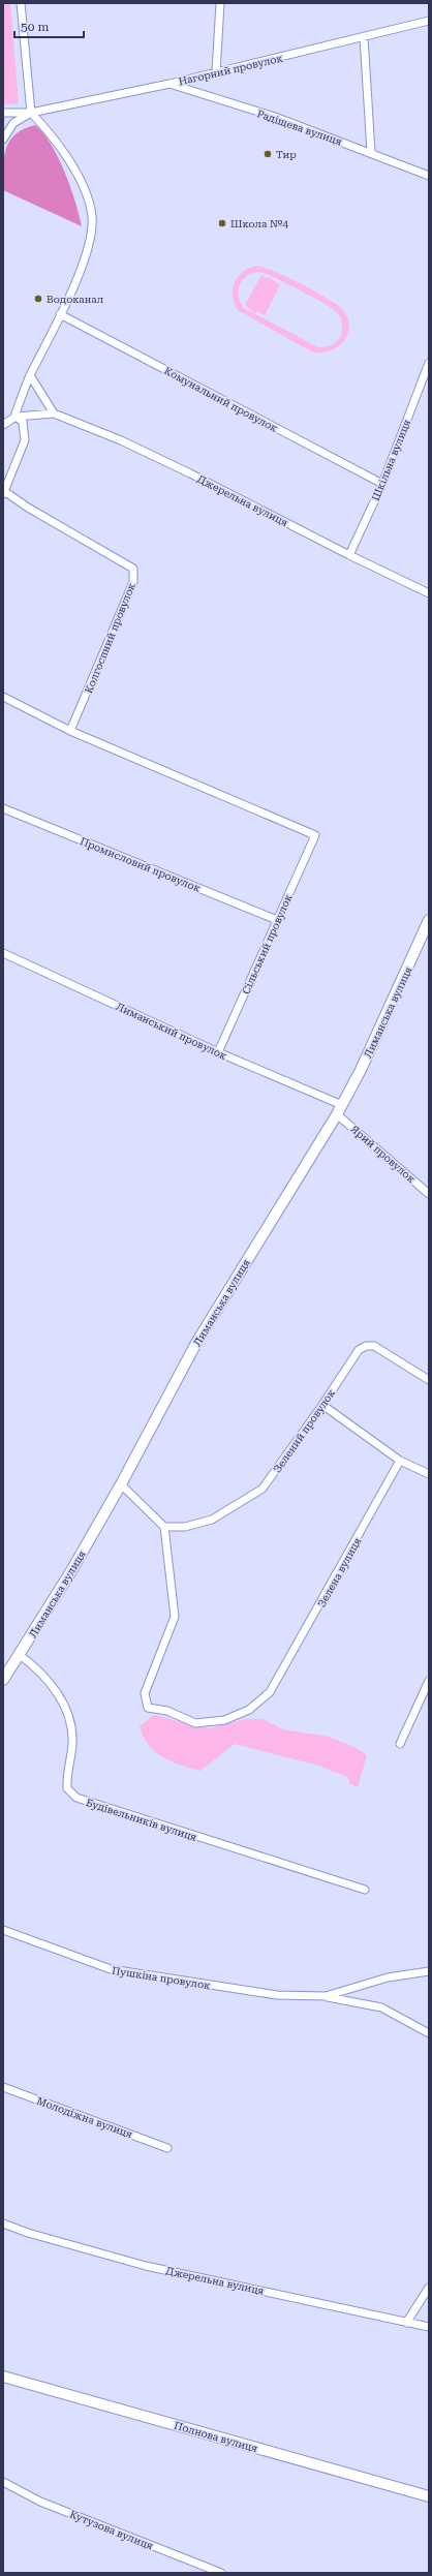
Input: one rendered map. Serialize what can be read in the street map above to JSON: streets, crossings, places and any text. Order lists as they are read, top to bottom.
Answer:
{
  "streets": {
    "street": [
      "Нагорний провулок",
      "Радіщева вулиця",
      "Комунальний провулок",
      "Шкільна вулиця",
      "Джерельна вулиця",
      "Колгоспний провулок",
      "Промисловий провулок",
      "Сільський провулок",
      "Лиманська вулиця",
      "Лиманський провулок",
      "Ярий провулок",
      "Зелений провулок",
      "Зелена вулиця",
      "Будівельників вулиця",
      "Пушкіна провулок",
      "Молодіжна вулиця",
      "Полнова вулиця",
      "Кутузова вулиця"
    ]
  },
  "crossings": [
    ["Нагорний провулок", "Радіщева вулиця"],
    ["Комунальний провулок", "Шкільна вулиця"],
    ["Шкільна вулиця", "Джерельна вулиця"],
    ["Колгоспний провулок", "Сільський провулок"],
    ["Промисловий провулок", "Сільський провулок"],
    ["Сільський провулок", "Лиманський провулок"],
    ["Лиманська вулиця", "Лиманський провулок"],
    ["Лиманська вулиця", "Ярий провулок"],
    ["Лиманська вулиця", "Будівельників вулиця"],
    ["Лиманський провулок", "Ярий провулок"],
    ["Зелений провулок", "Зелена вулиця"]
  ],
  "places": ["Тир", "Школа №4", "Водоканал"],
  "scale_bar": "50 m"
}
